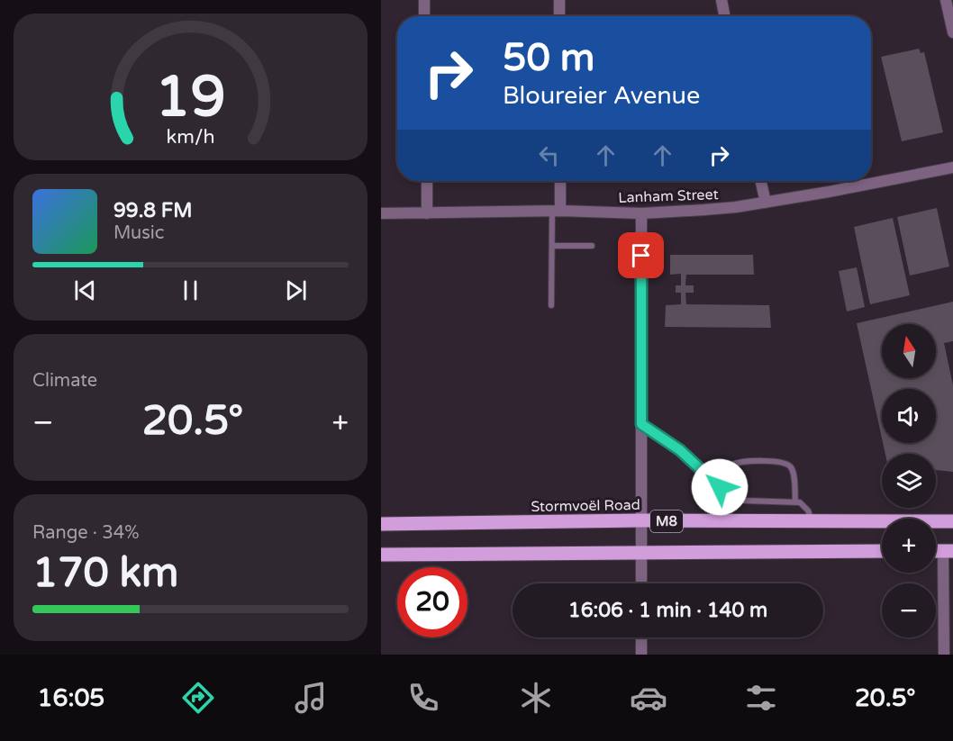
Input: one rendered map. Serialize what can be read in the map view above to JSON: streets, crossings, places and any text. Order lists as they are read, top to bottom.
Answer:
{
  "streets": {
    "main road": ["Stormvoël Road", "M8"],
    "street": ["Lanham Street"]
  },
  "north": "top",
  "page": {
    "turn": ["50 m", "Bloureier Avenue"],
    "song": ["99.8 FM", "Music"],
    "map_buttons": ["+", "−"],
    "tile": [
      "Climate",
      ["Range · 34%", "170 km"]
    ],
    "heat": ["−", "20.5°", "+"],
    "limit": "20",
    "trip": "16:06 · 1 min · 140 m",
    "tabs": ["16:05", "20.5°"],
    "gauge": ["19", "km/h"]
  }
}
